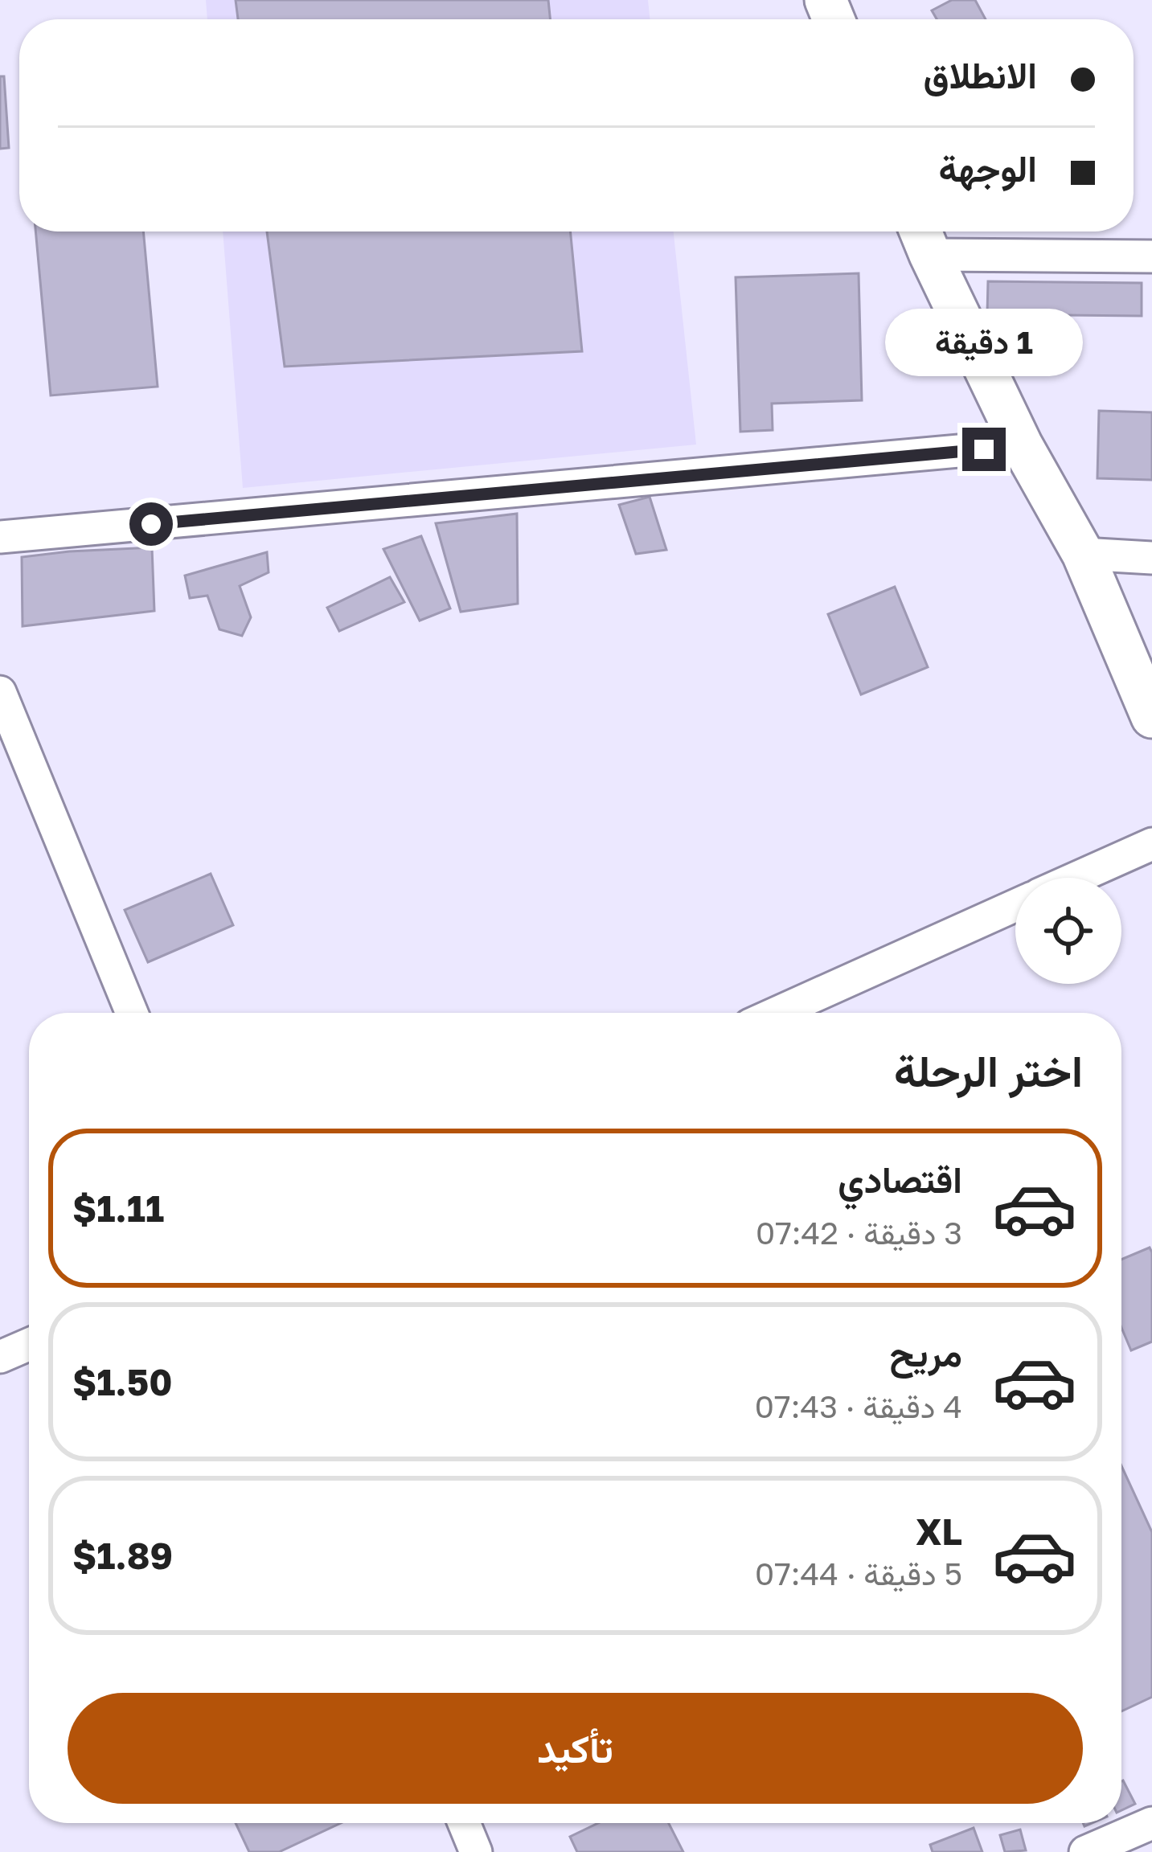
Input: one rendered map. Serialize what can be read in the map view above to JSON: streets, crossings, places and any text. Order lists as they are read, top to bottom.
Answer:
{
  "page": {
    "banner": ["الانطلاق", "الوجهة"],
    "bubble": "1 دقيقة",
    "heading": "اختر الرحلة",
    "list": [
      {
        "name": "اقتصادي",
        "note": "3 دقيقة · 07:42",
        "value": "$1.11"
      },
      {
        "name": "مريح",
        "note": "4 دقيقة · 07:43",
        "value": "$1.50"
      },
      {
        "name": "XL",
        "note": "5 دقيقة · 07:44",
        "value": "$1.89"
      }
    ],
    "buttons": "تأكيد"
  }
}
